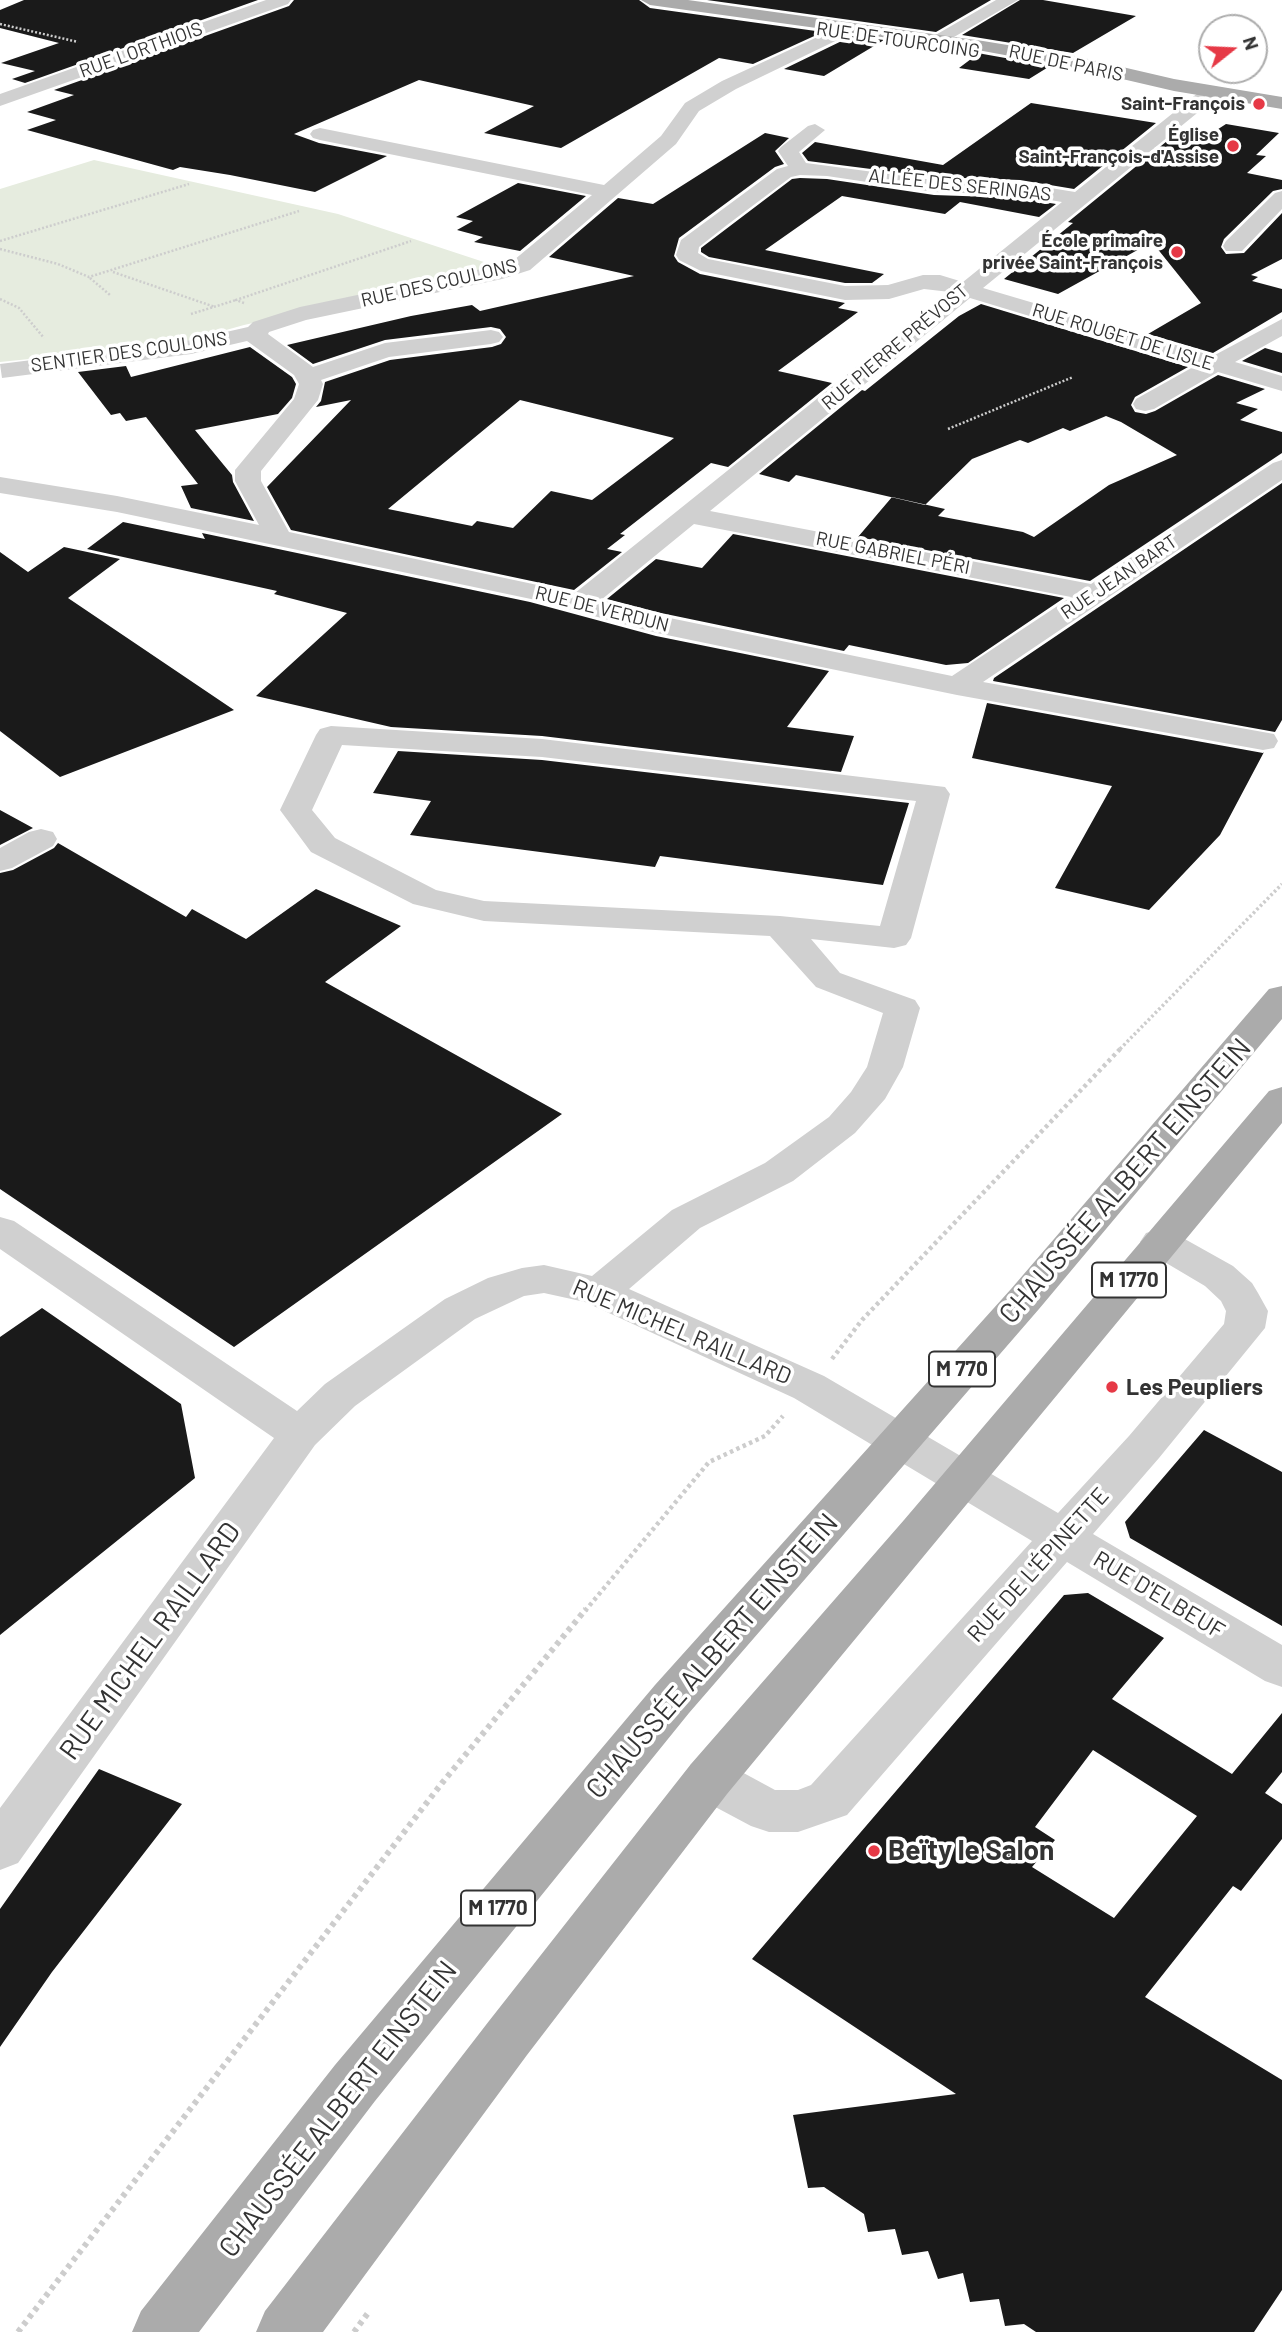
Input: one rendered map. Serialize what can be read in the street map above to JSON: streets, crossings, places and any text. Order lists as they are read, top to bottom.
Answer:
{
  "streets": {
    "main road": [
      "RUE DE TOURCOING",
      "RUE DE PARIS",
      "CHAUSSÉE ALBERT EINSTEIN",
      "M 1770",
      "M 770"
    ],
    "street": [
      "RUE LORTHIOIS",
      "ALLÉE DES SERINGAS",
      "RUE DES COULONS",
      "RUE ROUGET DE LISLE",
      "RUE PIERRE PRÉVOST",
      "SENTIER DES COULONS",
      "RUE GABRIEL PÉRI",
      "RUE JEAN BART",
      "RUE DE VERDUN",
      "RUE MICHEL RAILLARD",
      "RUE DE L'ÉPINETTE",
      "RUE D'ELBEUF"
    ]
  },
  "crossings": [
    ["RUE DE TOURCOING", "RUE DE PARIS"],
    ["RUE DE TOURCOING", "RUE DES COULONS"],
    ["RUE DE PARIS", "RUE PIERRE PRÉVOST"],
    ["ALLÉE DES SERINGAS", "RUE ROUGET DE LISLE"],
    ["ALLÉE DES SERINGAS", "RUE PIERRE PRÉVOST"],
    ["RUE DES COULONS", "SENTIER DES COULONS"],
    ["RUE ROUGET DE LISLE", "RUE PIERRE PRÉVOST"],
    ["RUE PIERRE PRÉVOST", "RUE GABRIEL PÉRI"],
    ["RUE PIERRE PRÉVOST", "RUE DE VERDUN"],
    ["RUE GABRIEL PÉRI", "RUE JEAN BART"],
    ["RUE JEAN BART", "RUE DE VERDUN"],
    ["CHAUSSÉE ALBERT EINSTEIN", "RUE MICHEL RAILLARD"],
    ["M 1770", "RUE MICHEL RAILLARD"],
    ["M 1770", "RUE DE L'ÉPINETTE"],
    ["M 1770", "RUE D'ELBEUF"],
    ["RUE MICHEL RAILLARD", "RUE D'ELBEUF"],
    ["RUE DE L'ÉPINETTE", "RUE D'ELBEUF"]
  ],
  "places": [
    "Saint-François",
    "Église Saint-François-d'Assise",
    "École primaire privée Saint-François",
    "Les Peupliers",
    "Beïty le Salon"
  ],
  "north": "right"
}
